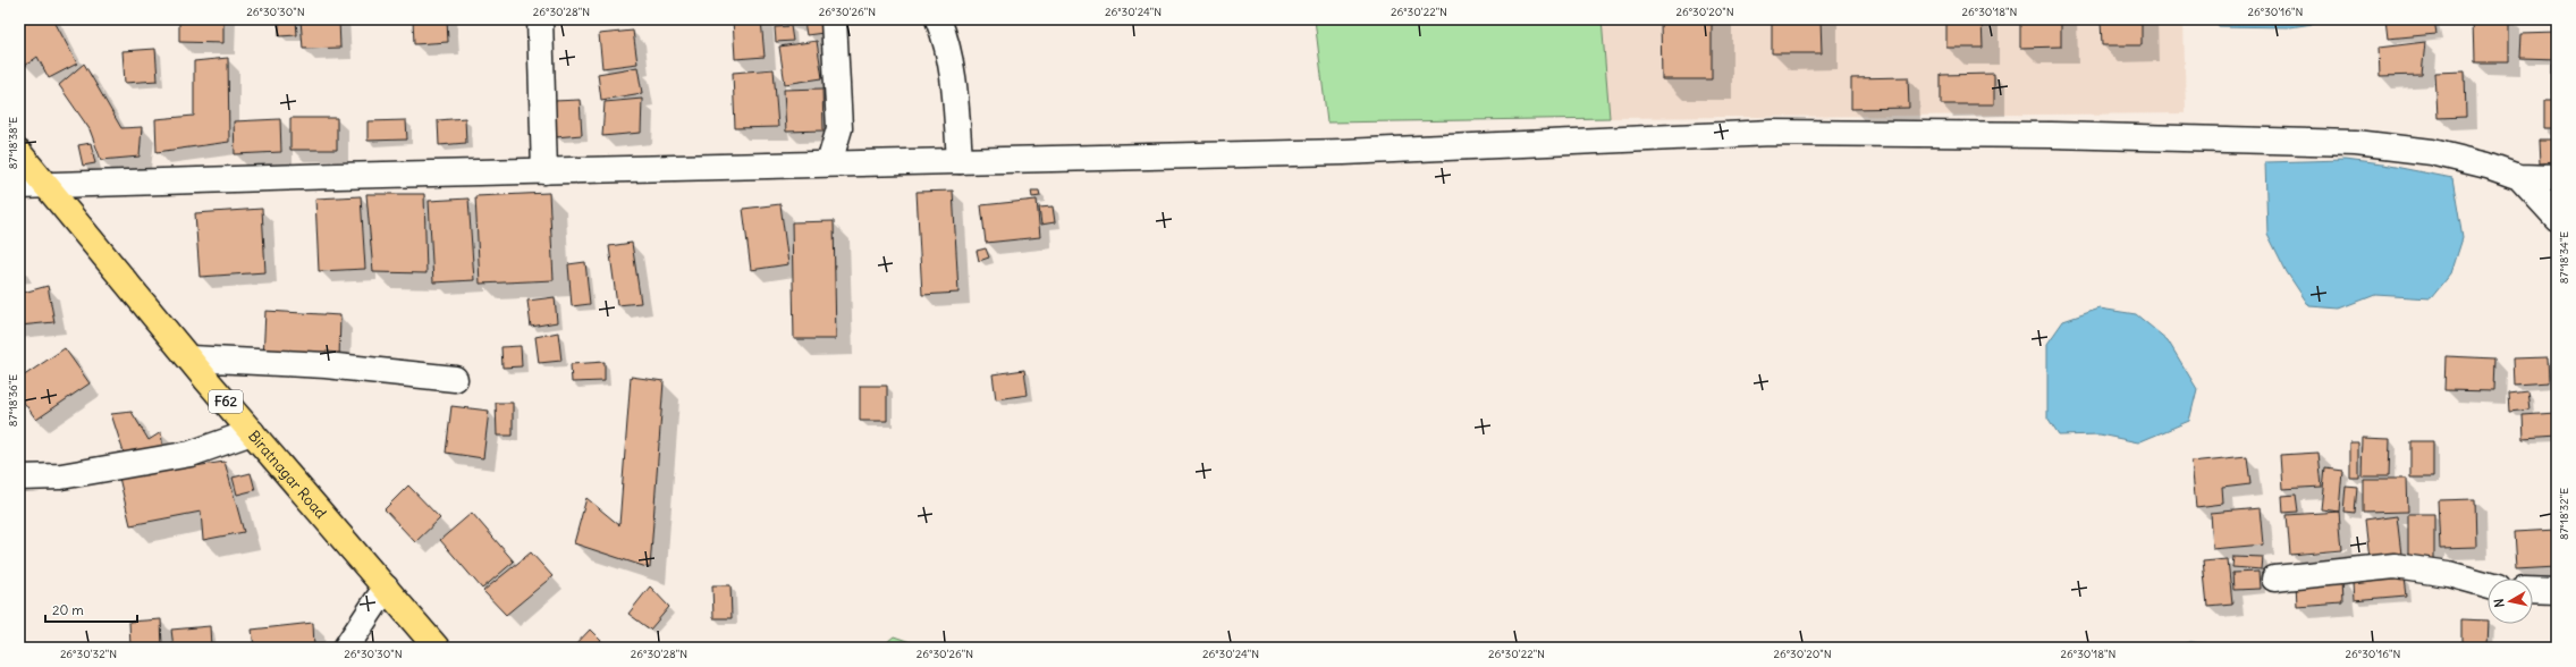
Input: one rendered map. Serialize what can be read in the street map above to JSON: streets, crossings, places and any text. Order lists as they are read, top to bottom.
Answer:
{
  "streets": {
    "main road": ["F62", "Biratnagar Road"]
  },
  "scale_bar": "20 m",
  "north": "left",
  "coordinates": [
    "26°30'30\"N",
    "26°30'28\"N",
    "26°30'26\"N",
    "26°30'24\"N",
    "26°30'22\"N",
    "26°30'20\"N",
    "26°30'18\"N",
    "26°30'16\"N",
    "87°18'38\"E",
    "87°18'34\"E",
    "87°18'36\"E",
    "87°18'32\"E",
    "26°30'32\"N"
  ]
}
